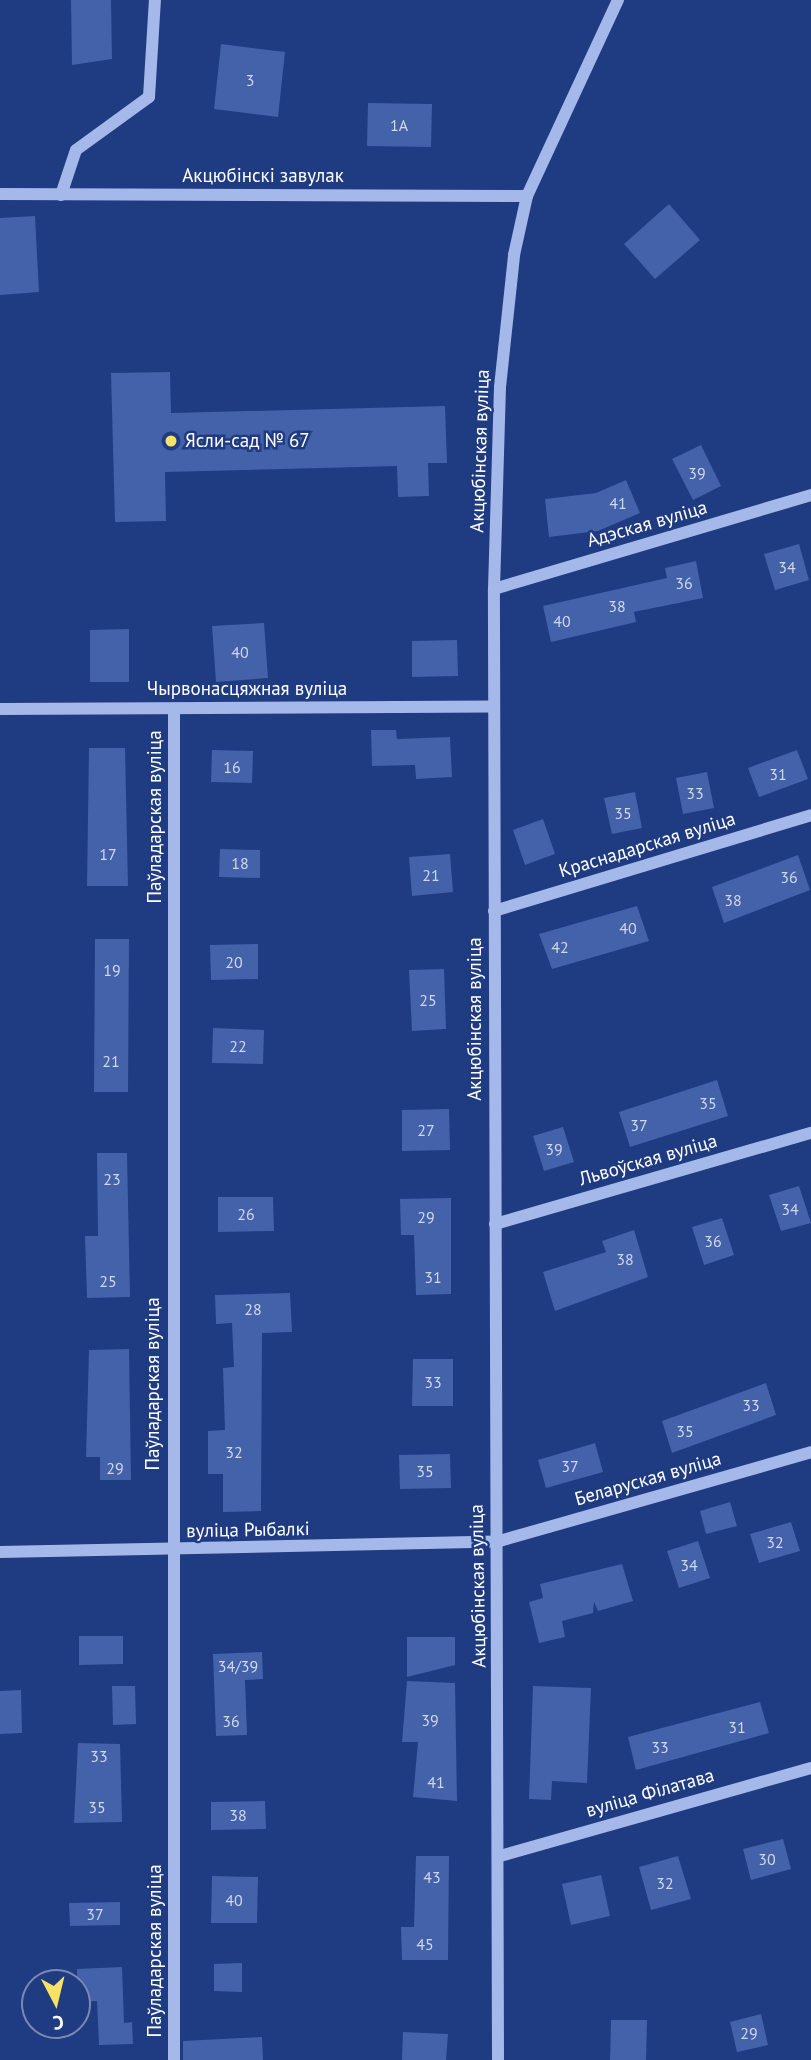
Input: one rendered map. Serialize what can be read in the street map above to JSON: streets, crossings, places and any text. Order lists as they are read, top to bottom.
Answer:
{
  "streets": {
    "street": [
      "Акцюбінскі завулак",
      "Акцюбінская вуліца",
      "Адэская вуліца",
      "Чырвонасцяжная вуліца",
      "Паўладарская вуліца",
      "Краснадарская вуліца",
      "Львоўская вуліца",
      "Беларуская вуліца",
      "вуліца Рыбалкі",
      "вуліца Філатава"
    ]
  },
  "crossings": [
    ["Акцюбінскі завулак", "Акцюбінская вуліца"],
    ["Акцюбінская вуліца", "Адэская вуліца"],
    ["Акцюбінская вуліца", "Чырвонасцяжная вуліца"],
    ["Акцюбінская вуліца", "Краснадарская вуліца"],
    ["Акцюбінская вуліца", "Львоўская вуліца"],
    ["Акцюбінская вуліца", "Беларуская вуліца"],
    ["Акцюбінская вуліца", "вуліца Рыбалкі"],
    ["Акцюбінская вуліца", "вуліца Філатава"],
    ["Чырвонасцяжная вуліца", "Паўладарская вуліца"],
    ["Паўладарская вуліца", "вуліца Рыбалкі"],
    ["Беларуская вуліца", "вуліца Рыбалкі"]
  ],
  "places": ["Ясли-сад № 67"],
  "house_numbers": [
    "3",
    "1А",
    "39",
    "41",
    "34",
    "36",
    "38",
    "40",
    "40",
    "16",
    "31",
    "33",
    "35",
    "17",
    "18",
    "21",
    "36",
    "38",
    "40",
    "42",
    "20",
    "19",
    "25",
    "22",
    "21",
    "35",
    "37",
    "27",
    "39",
    "23",
    "34",
    "26",
    "29",
    "36",
    "38",
    "31",
    "25",
    "28",
    "33",
    "33",
    "35",
    "32",
    "37",
    "29",
    "35",
    "32",
    "34",
    "34/39",
    "39",
    "36",
    "31",
    "33",
    "33",
    "41",
    "35",
    "38",
    "30",
    "43",
    "32",
    "40",
    "37",
    "45",
    "29"
  ],
  "north": "bottom"
}
